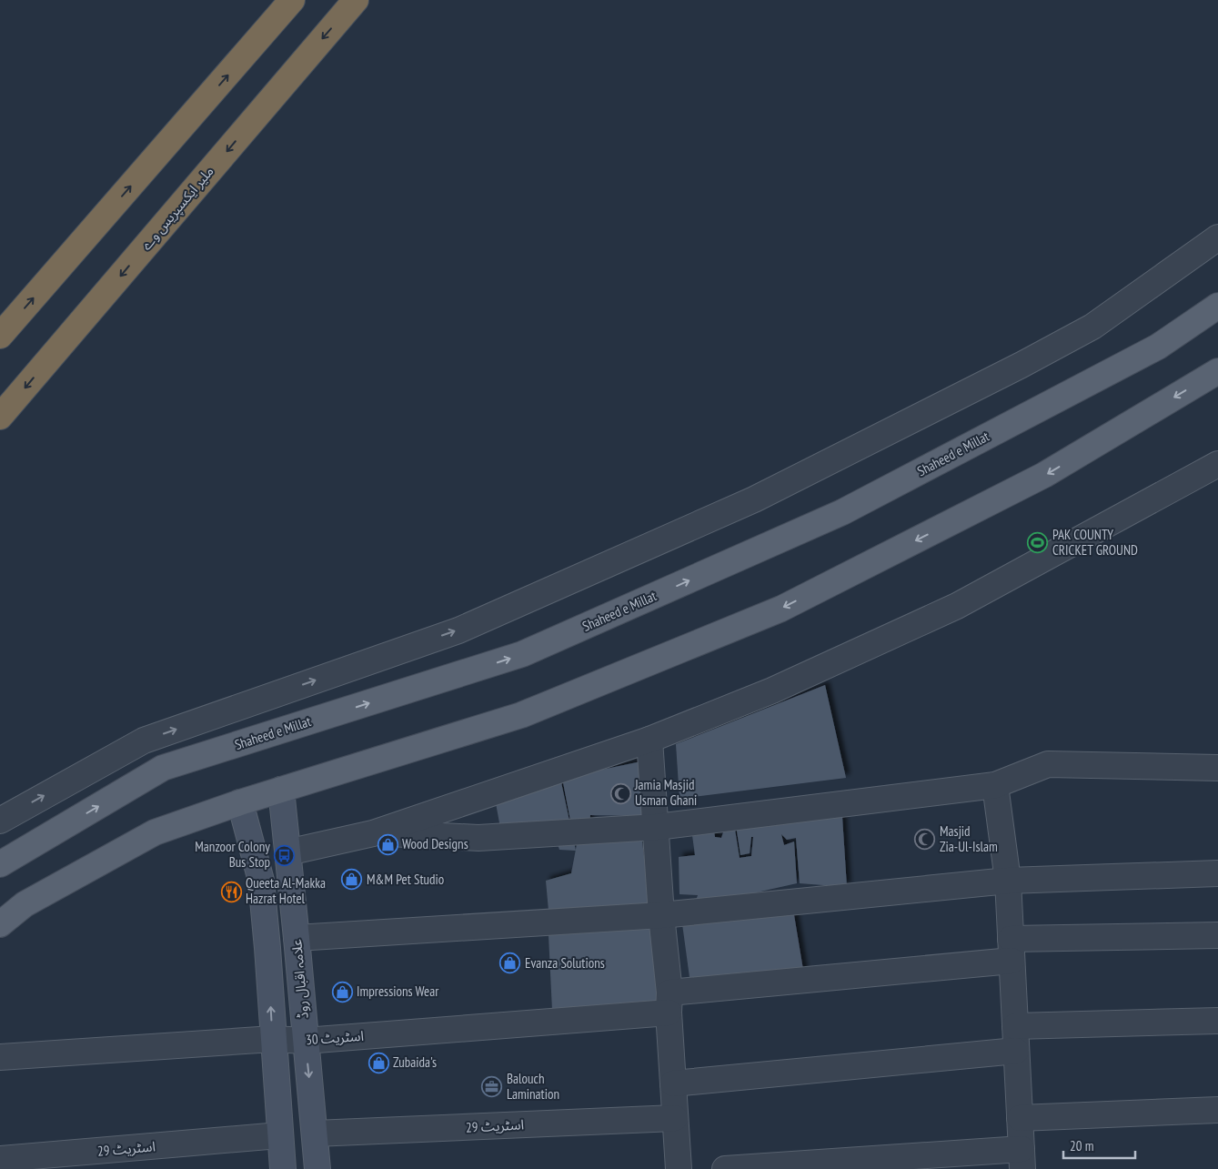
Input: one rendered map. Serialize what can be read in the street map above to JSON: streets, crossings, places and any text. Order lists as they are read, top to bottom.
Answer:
{
  "streets": {
    "highway": ["ملیر ایکسپریس وے"],
    "main road": ["Shaheed e Millat"],
    "street": ["علامہ اقبال روڈ", "اسٹریٹ 30", "اسٹریٹ 29"]
  },
  "crossings": [
    ["علامہ اقبال روڈ", "اسٹریٹ 30"],
    ["علامہ اقبال روڈ", "اسٹریٹ 29"]
  ],
  "places": {
    "sports": ["PAK COUNTY CRICKET GROUND"],
    "mosque": ["Jamia Masjid Usman Ghani", "Masjid Zia-Ul-Islam"],
    "shop": [
      "Wood Designs",
      "M&M Pet Studio",
      "Evanza Solutions",
      "Impressions Wear",
      "Zubaida's"
    ],
    "bus stop": ["Manzoor Colony Bus Stop"],
    "restaurant": ["Queeta Al-Makka Hazrat Hotel"],
    "office": ["Balouch Lamination"]
  },
  "scale_bar": "20 m"
}
